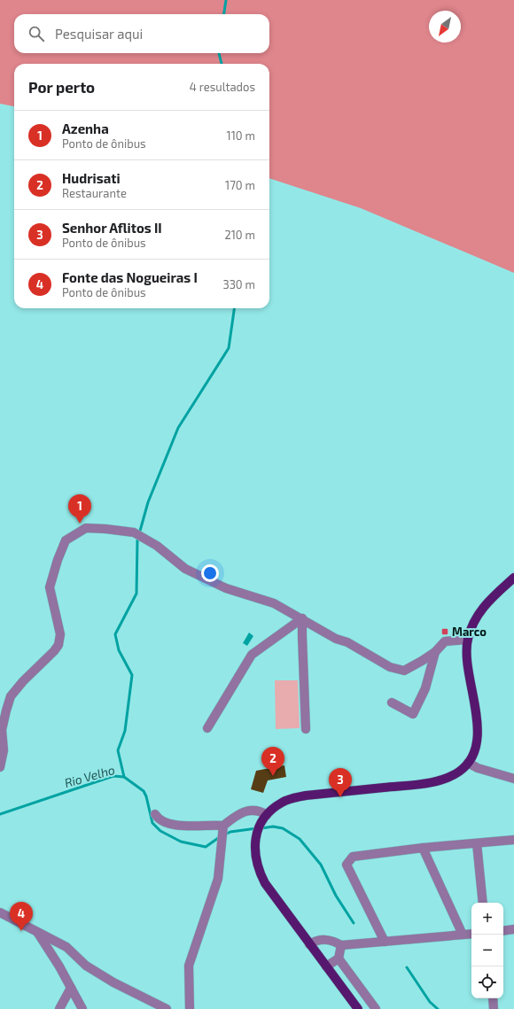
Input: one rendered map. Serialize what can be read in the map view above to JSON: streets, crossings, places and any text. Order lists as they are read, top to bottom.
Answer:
{
  "water": ["Rio Velho"],
  "places": {
    "transit": ["Marco"]
  },
  "north": "bottom left",
  "page": {
    "search": "Pesquisar aqui",
    "heading": ["Por perto", "4 resultados"],
    "list": [
      {
        "mark": "1",
        "name": "Azenha",
        "note": "Ponto de ônibus",
        "value": "110 m"
      },
      {
        "mark": "2",
        "name": "Hudrisati",
        "note": "Restaurante",
        "value": "170 m"
      },
      {
        "mark": "3",
        "name": "Senhor Aflitos II",
        "note": "Ponto de ônibus",
        "value": "210 m"
      },
      {
        "mark": "4",
        "name": "Fonte das Nogueiras I",
        "note": "Ponto de ônibus",
        "value": "330 m"
      }
    ],
    "pins": [
      "1",
      "2",
      "3",
      "4"
    ],
    "map_buttons": ["+", "−"]
  }
}
